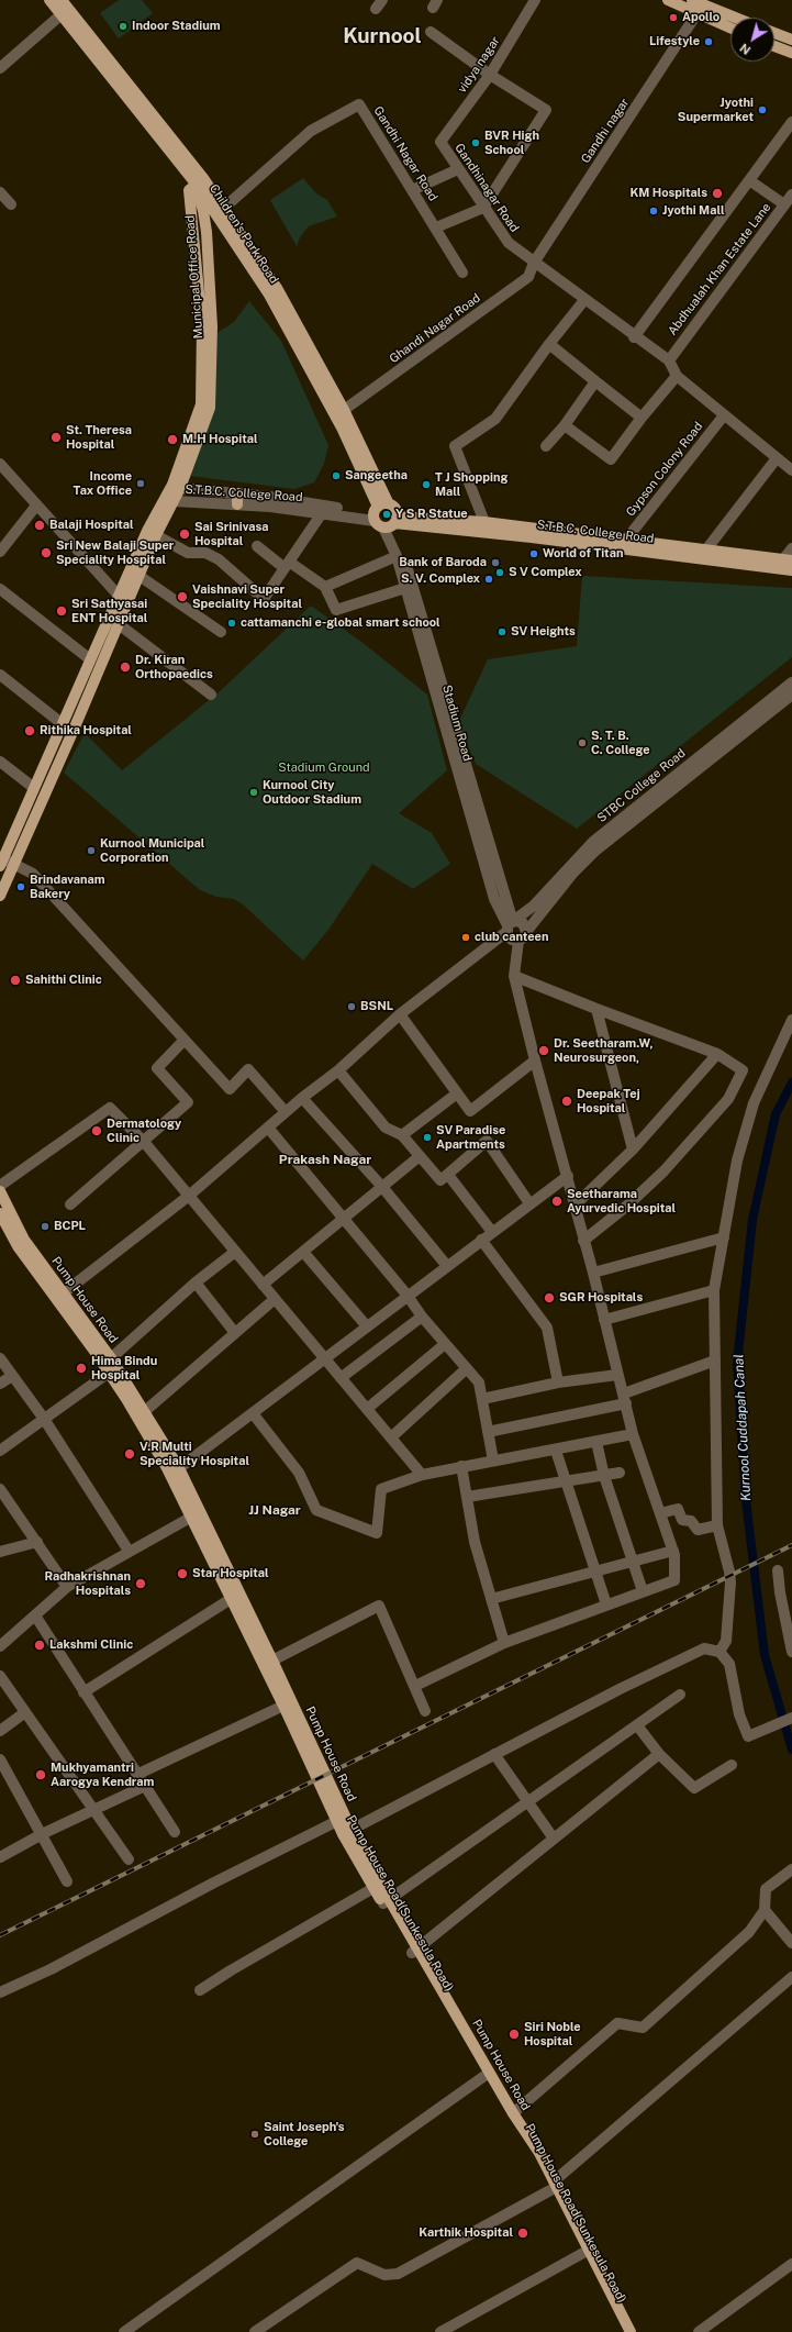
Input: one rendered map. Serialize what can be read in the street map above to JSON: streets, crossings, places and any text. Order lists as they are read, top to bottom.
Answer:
{
  "streets": {
    "main road": [
      "Children's Park Road",
      "Municipal Office Road",
      "S.T.B.C. College Road",
      "Pump House Road",
      "Pump House Road(Sunkesula Road)"
    ],
    "street": [
      "vidya nagar",
      "Gandhi nagar",
      "Gandhi Nagar Road",
      "Gandhinagar Road",
      "Abdhualah Khan Estate Lane",
      "Ghandi Nagar Road",
      "Gypson Colony Road",
      "Stadium Road",
      "STBC College Road"
    ]
  },
  "crossings": [
    ["vidya nagar", "Gandhinagar Road"],
    ["Gandhi nagar", "Gandhinagar Road"],
    ["Gandhi nagar", "Ghandi Nagar Road"],
    ["Gandhi Nagar Road", "Children's Park Road"],
    ["Gandhinagar Road", "Ghandi Nagar Road"],
    ["Children's Park Road", "Municipal Office Road"],
    ["Children's Park Road", "Ghandi Nagar Road"],
    ["Children's Park Road", "S.T.B.C. College Road"],
    ["Children's Park Road", "Stadium Road"],
    ["Municipal Office Road", "S.T.B.C. College Road"],
    ["Gypson Colony Road", "S.T.B.C. College Road"],
    ["S.T.B.C. College Road", "Stadium Road"],
    ["Stadium Road", "STBC College Road"],
    ["STBC College Road", "Pump House Road"],
    ["STBC College Road", "Pump House Road(Sunkesula Road)"],
    ["Pump House Road", "Pump House Road(Sunkesula Road)"]
  ],
  "districts": ["Kurnool", "Prakash Nagar", "JJ Nagar"],
  "water": ["Kurnool Cuddapah Canal"],
  "parks": ["Stadium Ground"],
  "places": [
    "Apollo",
    "Indoor Stadium",
    "Lifestyle",
    "Jyothi Supermarket",
    "BVR High School",
    "KM Hospitals",
    "Jyothi Mall",
    "St. Theresa Hospital",
    "M.H Hospital",
    "Sangeetha",
    "Income Tax Office",
    "T J Shopping Mall",
    "Y S R Statue",
    "Balaji Hospital",
    "Sai Srinivasa Hospital",
    "Sri New Balaji Super Speciality Hospital",
    "World of Titan",
    "Bank of Baroda",
    "S V Complex",
    "S. V. Complex",
    "Vaishnavi Super Speciality Hospital",
    "Sri Sathyasai ENT Hospital",
    "cattamanchi e-global smart school",
    "SV Heights",
    "Dr. Kiran Orthopaedics",
    "Rithika Hospital",
    "S. T. B. C. College",
    "Kurnool City Outdoor Stadium",
    "Kurnool Municipal Corporation",
    "Brindavanam Bakery",
    "club canteen",
    "Sahithi Clinic",
    "BSNL",
    "Dr. Seetharam.W, Neurosurgeon,",
    "Deepak Tej Hospital",
    "Dermatology Clinic",
    "SV Paradise Apartments",
    "Seetharama Ayurvedic Hospital",
    "BCPL",
    "SGR Hospitals",
    "Hima Bindu Hospital",
    "V.R Multi Speciality Hospital",
    "Star Hospital",
    "Radhakrishnan Hospitals",
    "Lakshmi Clinic",
    "Mukhyamantri Aarogya Kendram",
    "Siri Noble Hospital",
    "Saint Joseph's College",
    "Karthik Hospital"
  ],
  "north": "bottom left"
}
